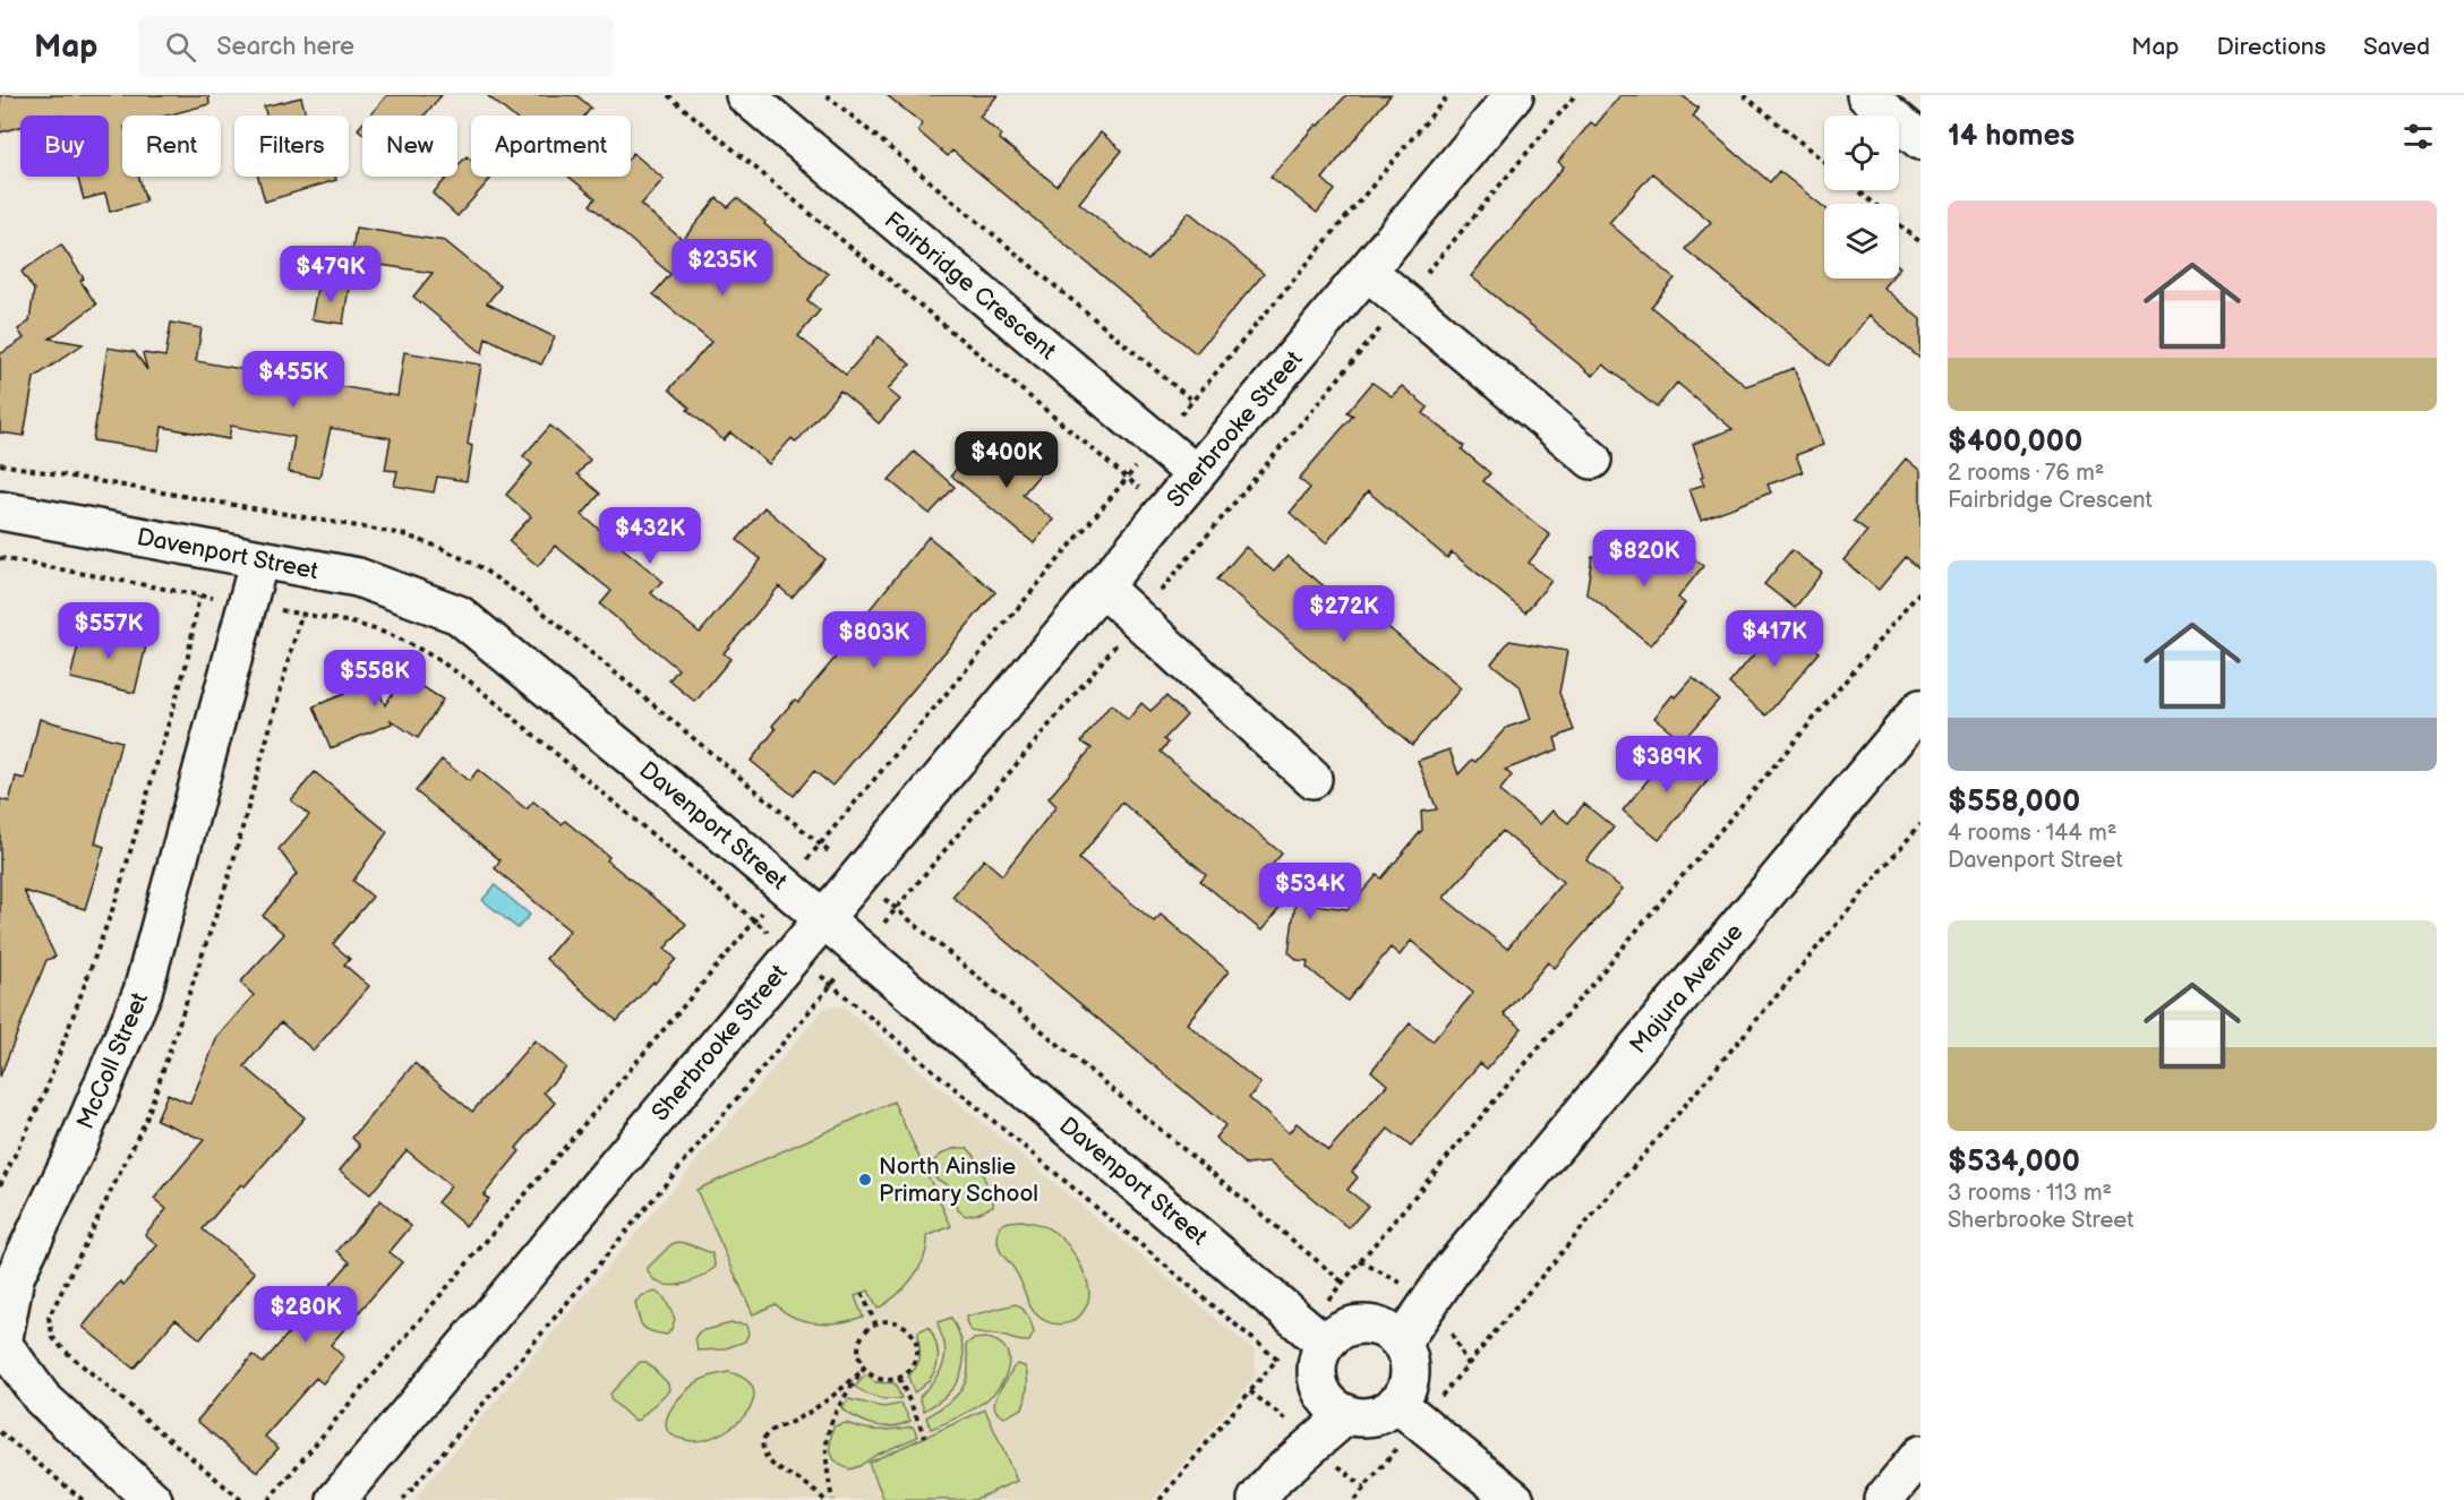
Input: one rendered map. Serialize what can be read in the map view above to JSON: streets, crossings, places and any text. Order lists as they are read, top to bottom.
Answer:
{
  "streets": {
    "street": [
      "Fairbridge Crescent",
      "Sherbrooke Street",
      "Davenport Street",
      "Majura Avenue",
      "McColl Street"
    ]
  },
  "crossings": [
    ["Fairbridge Crescent", "Sherbrooke Street"],
    ["Sherbrooke Street", "Davenport Street"],
    ["Davenport Street", "Majura Avenue"],
    ["Davenport Street", "McColl Street"]
  ],
  "places": ["North Ainslie Primary School"],
  "page": {
    "header": "Map",
    "search": "Search here",
    "nav": ["Map", "Directions", "Saved"],
    "heading": "14 homes",
    "chip": [
      "Buy",
      "Rent",
      "Filters",
      "New",
      "Apartment"
    ],
    "list": [
      {
        "name": "$400,000",
        "note": "2 rooms · 76 m² · Fairbridge Crescent"
      },
      {
        "name": "$558,000",
        "note": "4 rooms · 144 m² · Davenport Street"
      },
      {
        "name": "$534,000",
        "note": "3 rooms · 113 m² · Sherbrooke Street"
      }
    ],
    "price": [
      "$235K",
      "$479K",
      "$455K",
      "$400K",
      "$432K",
      "$820K",
      "$272K",
      "$557K",
      "$417K",
      "$803K",
      "$558K",
      "$389K",
      "$534K",
      "$280K"
    ]
  }
}
